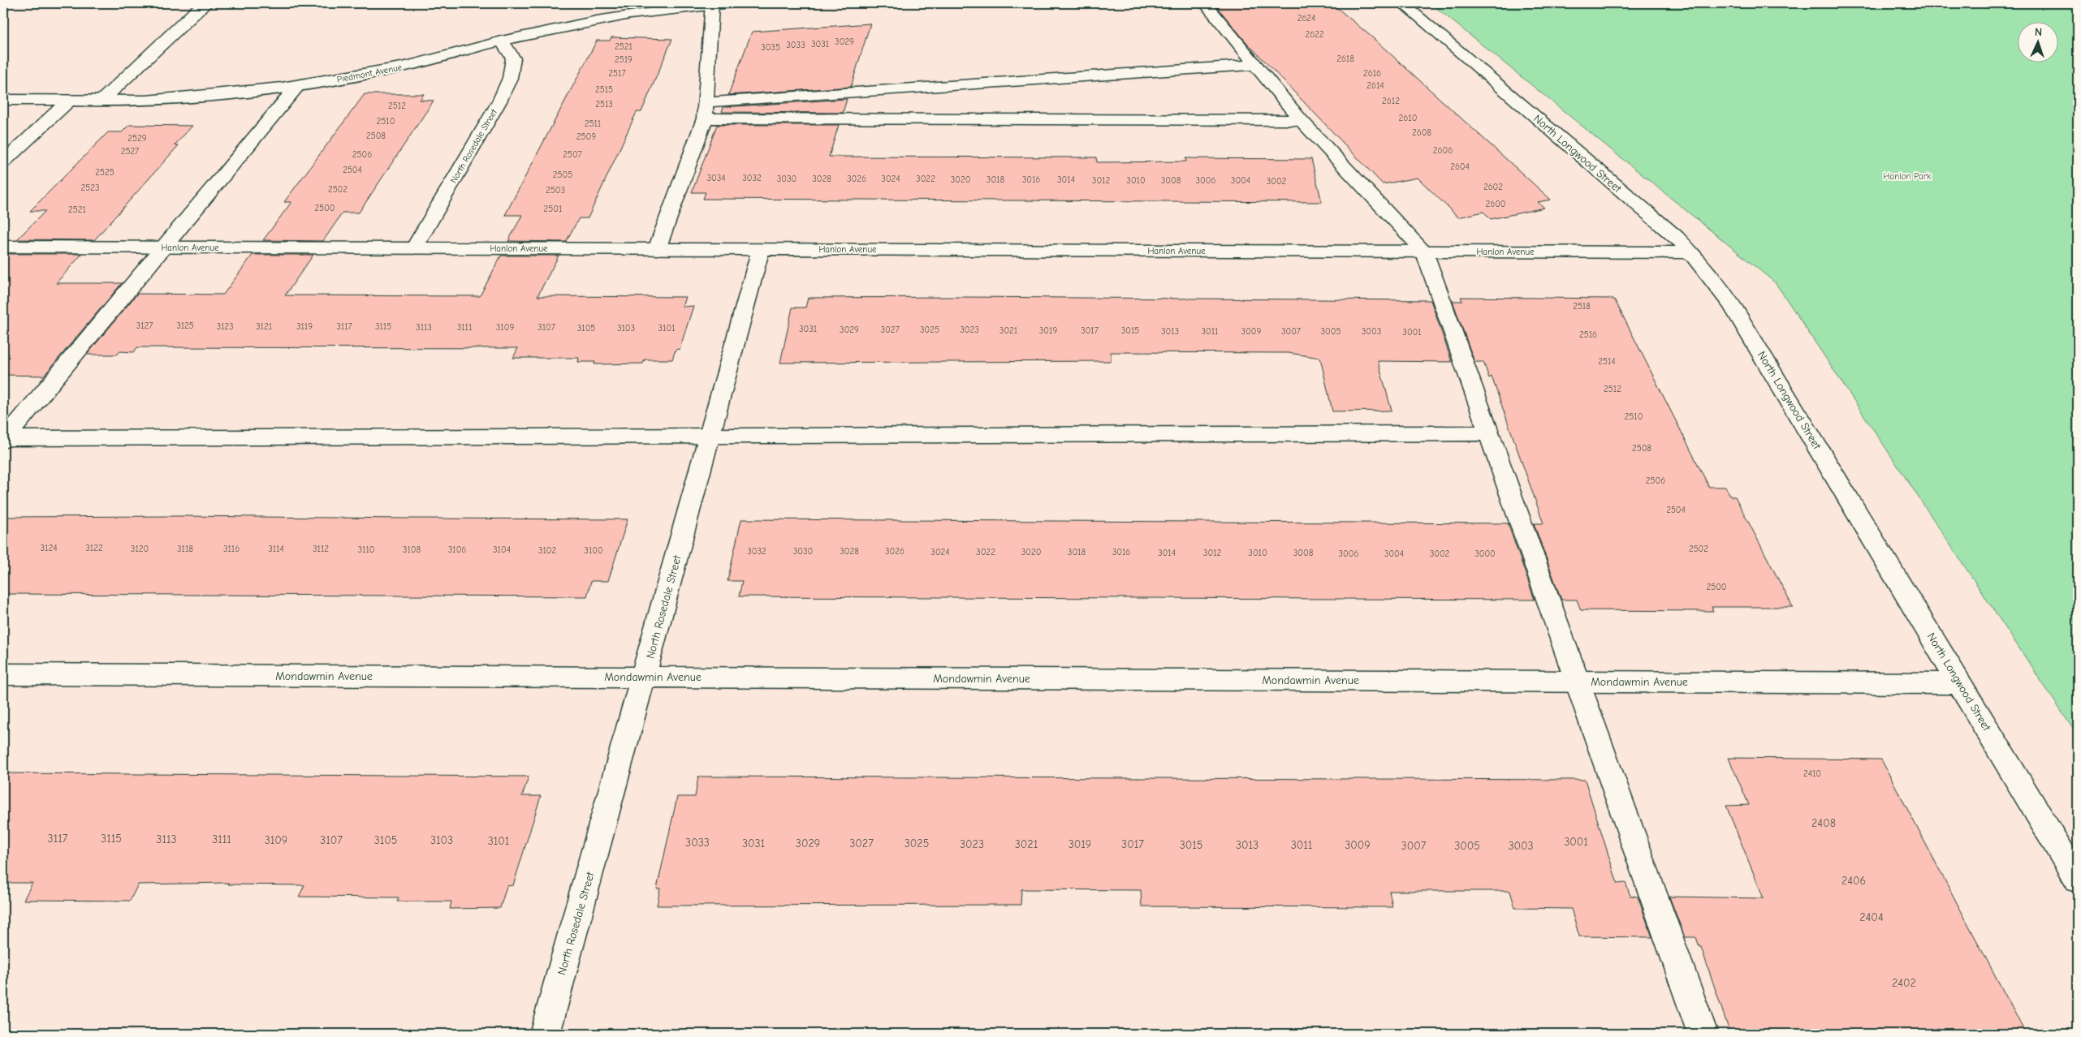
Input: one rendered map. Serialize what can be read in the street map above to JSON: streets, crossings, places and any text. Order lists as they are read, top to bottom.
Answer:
{
  "streets": {
    "street": [
      "Piedmont Avenue",
      "North Rosedale Street",
      "North Longwood Street",
      "Hanlon Avenue",
      "Mondawmin Avenue"
    ]
  },
  "crossings": [
    ["Piedmont Avenue", "North Rosedale Street"],
    ["North Rosedale Street", "Hanlon Avenue"],
    ["North Rosedale Street", "Mondawmin Avenue"],
    ["North Longwood Street", "Hanlon Avenue"],
    ["North Longwood Street", "Mondawmin Avenue"]
  ],
  "parks": ["Hanlon Park"],
  "house_numbers": [
    "2624",
    "2622",
    "3029",
    "3031",
    "3033",
    "2521",
    "3035",
    "2618",
    "2519",
    "2517",
    "2616",
    "2614",
    "2515",
    "2612",
    "2513",
    "2512",
    "2610",
    "2510",
    "2511",
    "2608",
    "2508",
    "2509",
    "2529",
    "2606",
    "2527",
    "2506",
    "2507",
    "2604",
    "2504",
    "2525",
    "2505",
    "3034",
    "3032",
    "3030",
    "3028",
    "3026",
    "3024",
    "3022",
    "3020",
    "3018",
    "3016",
    "3014",
    "3012",
    "3010",
    "3008",
    "3006",
    "3004",
    "3002",
    "2602",
    "2523",
    "2502",
    "2503",
    "2600",
    "2500",
    "2501",
    "2521",
    "2518",
    "3127",
    "3125",
    "3123",
    "3121",
    "3119",
    "3117",
    "3115",
    "3113",
    "3111",
    "3109",
    "3107",
    "3105",
    "3103",
    "3101",
    "3031",
    "3029",
    "3027",
    "3025",
    "3023",
    "3021",
    "3019",
    "3017",
    "3015",
    "3013",
    "3011",
    "3009",
    "3007",
    "3005",
    "3003",
    "3001",
    "2516",
    "2514",
    "2512",
    "2510",
    "2508",
    "2506",
    "2504",
    "3124",
    "3122",
    "3120",
    "3118",
    "3116",
    "3114",
    "3112",
    "2502",
    "3110",
    "3108",
    "3106",
    "3104",
    "3102",
    "3100",
    "3032",
    "3030",
    "3028",
    "3026",
    "3024",
    "3022",
    "3020",
    "3018",
    "3016",
    "3014",
    "3012",
    "3010",
    "3008",
    "3006",
    "3004",
    "3002",
    "3000",
    "2500",
    "2410",
    "2408",
    "3117",
    "3115",
    "3113",
    "3111",
    "3109",
    "3107",
    "3105",
    "3103",
    "3101",
    "3001",
    "3033",
    "3031",
    "3029",
    "3027",
    "3025",
    "3023",
    "3021",
    "3019",
    "3017",
    "3015",
    "3013",
    "3011",
    "3009",
    "3007",
    "3005",
    "3003",
    "2406",
    "2404",
    "2402"
  ],
  "north": "top"
}
